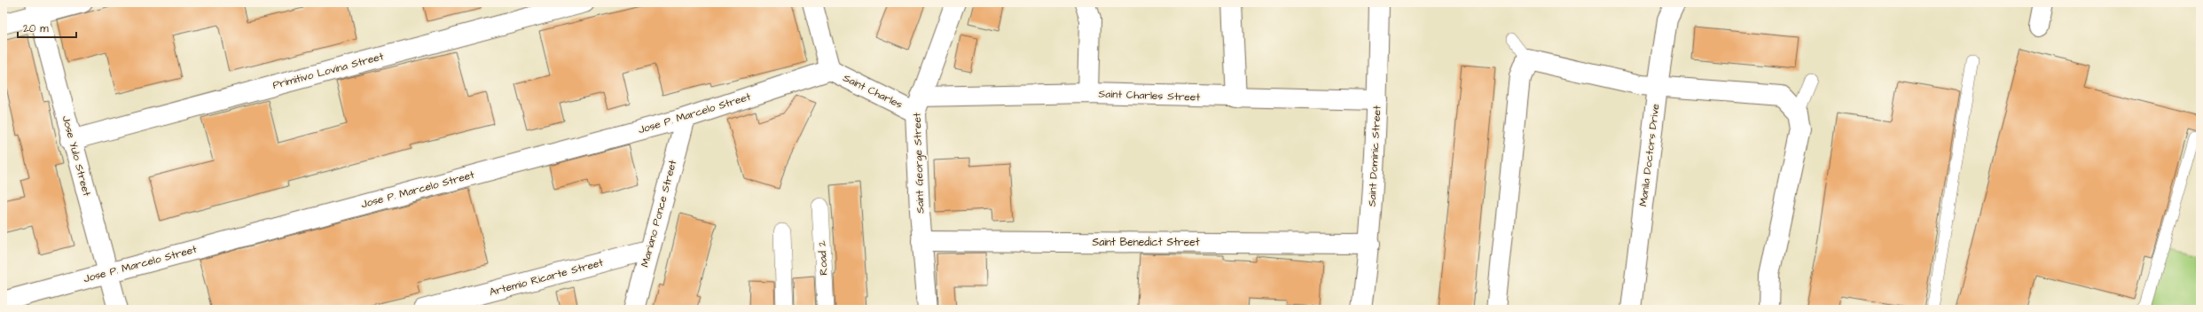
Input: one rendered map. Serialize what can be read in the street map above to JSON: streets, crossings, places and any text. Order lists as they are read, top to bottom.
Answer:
{
  "streets": {
    "street": [
      "Primitivo Lovina Street",
      "Saint Charles",
      "Saint Charles Street",
      "Jose P. Marcelo Street",
      "Manila Doctors Drive",
      "Jose Yulo Street",
      "Saint Dominic Street",
      "Saint George Street",
      "Mariano Ponce Street",
      "Saint Benedict Street",
      "Road 2",
      "Artemio Ricarte Street"
    ]
  },
  "crossings": [
    ["Primitivo Lovina Street", "Jose Yulo Street"],
    ["Saint Charles", "Saint Charles Street"],
    ["Saint Charles", "Jose P. Marcelo Street"],
    ["Saint Charles", "Saint George Street"],
    ["Saint Charles Street", "Saint Dominic Street"],
    ["Saint Charles Street", "Saint George Street"],
    ["Jose P. Marcelo Street", "Jose Yulo Street"],
    ["Jose P. Marcelo Street", "Mariano Ponce Street"],
    ["Saint Dominic Street", "Saint Benedict Street"],
    ["Saint George Street", "Saint Benedict Street"],
    ["Mariano Ponce Street", "Artemio Ricarte Street"]
  ],
  "scale_bar": "20 m"
}
